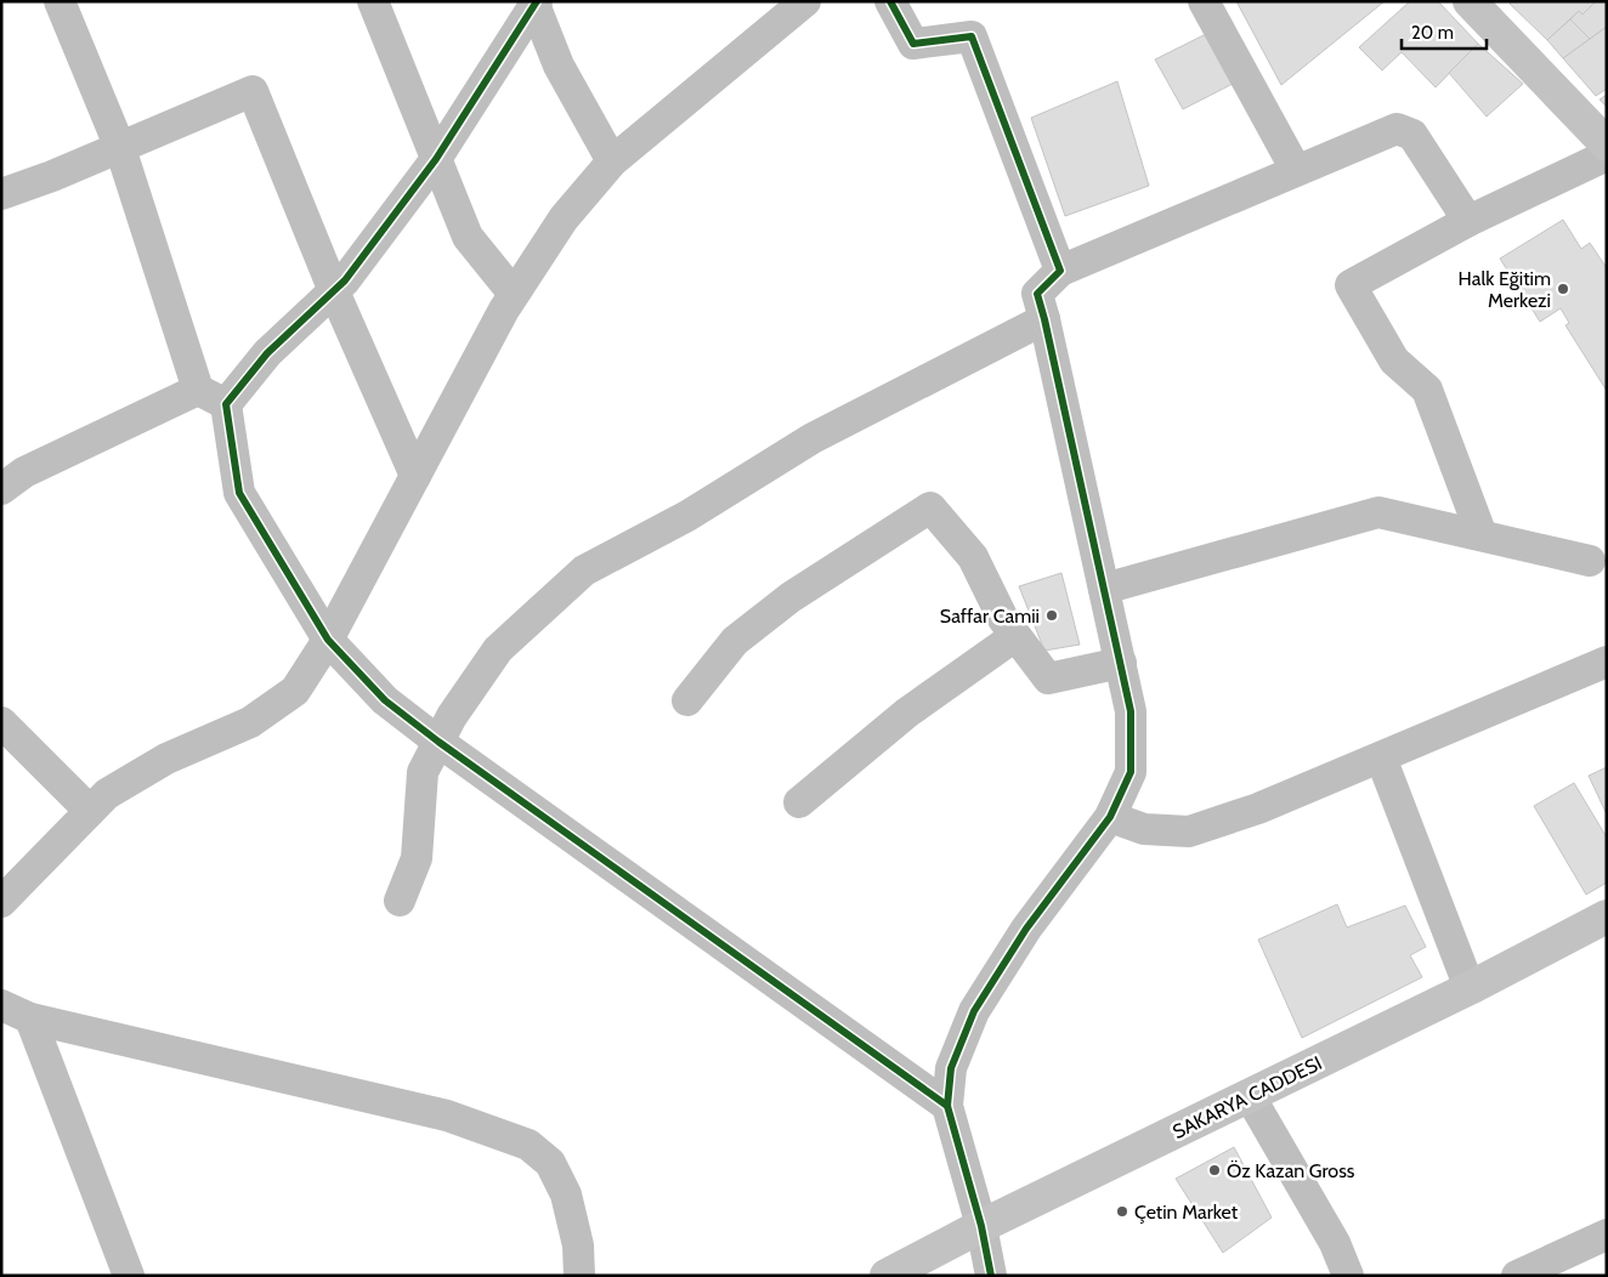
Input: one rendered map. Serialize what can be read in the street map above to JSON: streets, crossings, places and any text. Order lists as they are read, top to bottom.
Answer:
{
  "streets": {
    "street": ["SAKARYA CADDESI"]
  },
  "places": [
    "Halk Eğitim Merkezi",
    "Saffar Camii",
    "Öz Kazan Gross",
    "Çetin Market"
  ],
  "scale_bar": "20 m"
}
